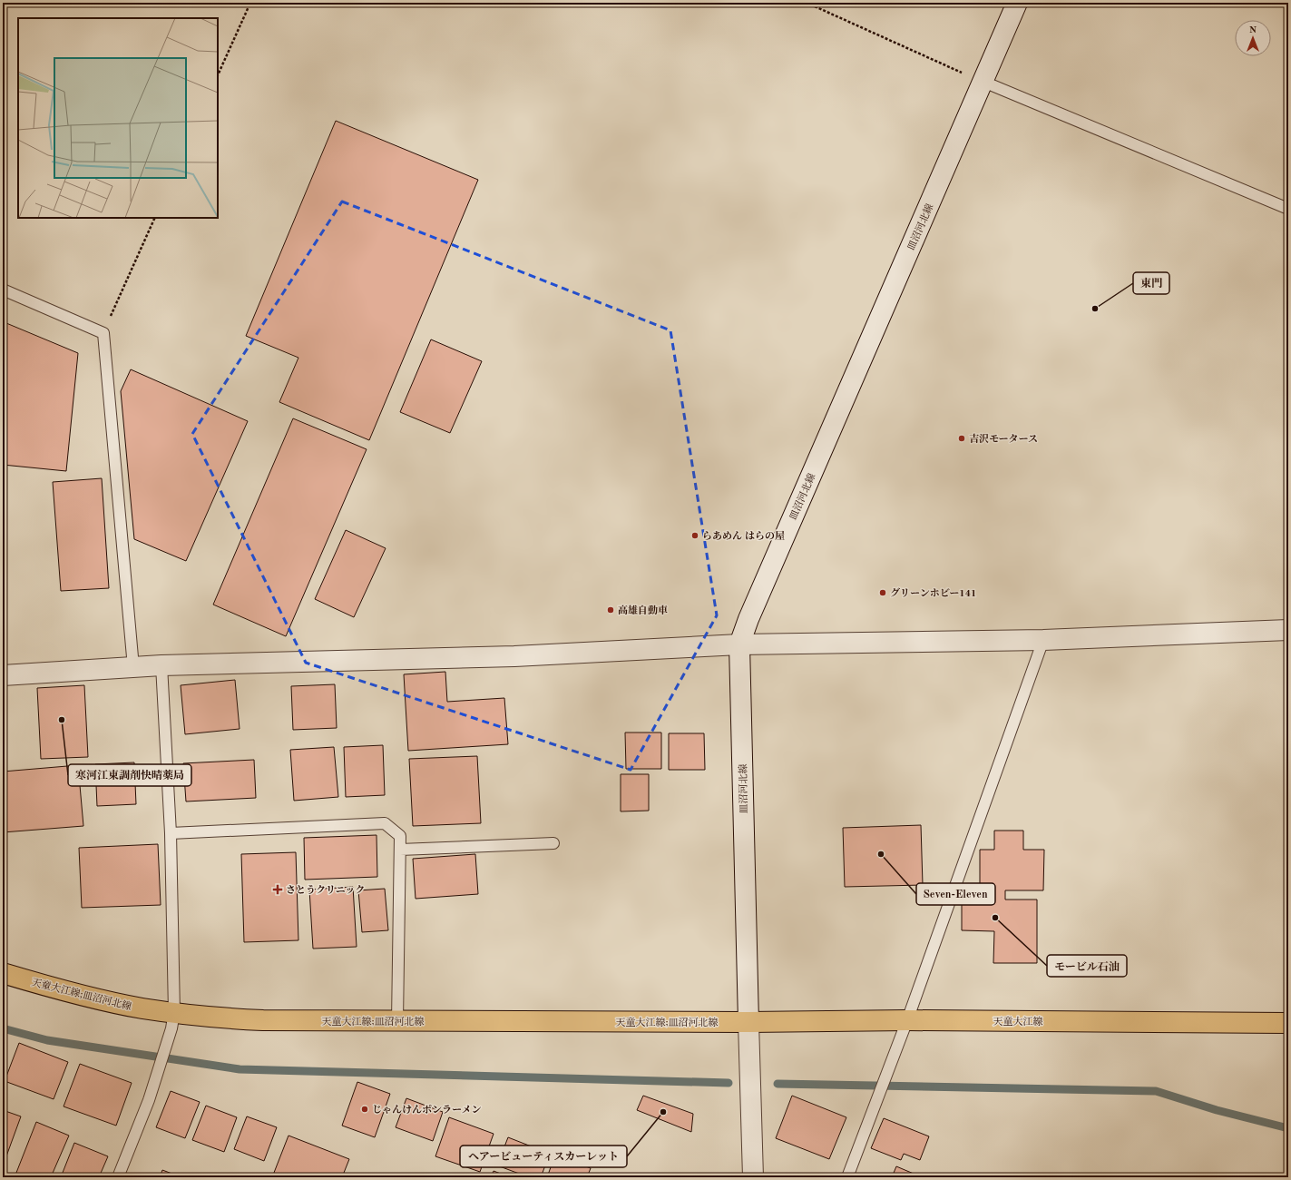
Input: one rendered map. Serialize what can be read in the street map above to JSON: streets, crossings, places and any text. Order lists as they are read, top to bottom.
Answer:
{
  "streets": {
    "main road": ["天童大江線;皿沼河北線", "天童大江線"],
    "street": ["皿沼河北線"]
  },
  "crossings": [
    ["皿沼河北線", "天童大江線;皿沼河北線"],
    ["皿沼河北線", "天童大江線"],
    ["天童大江線;皿沼河北線", "天童大江線"]
  ],
  "places": {
    "other": [
      "東門",
      "吉沢モータース",
      "らあめん はらの屋",
      "グリーンホビー141",
      "高雄自動車",
      "寒河江東調剤快晴薬局",
      "Seven-Eleven",
      "モービル石油",
      "じゃんけんポンラーメン",
      "ヘアービューティスカーレット"
    ],
    "health": ["さとうクリニック"]
  },
  "north": "top"
}
